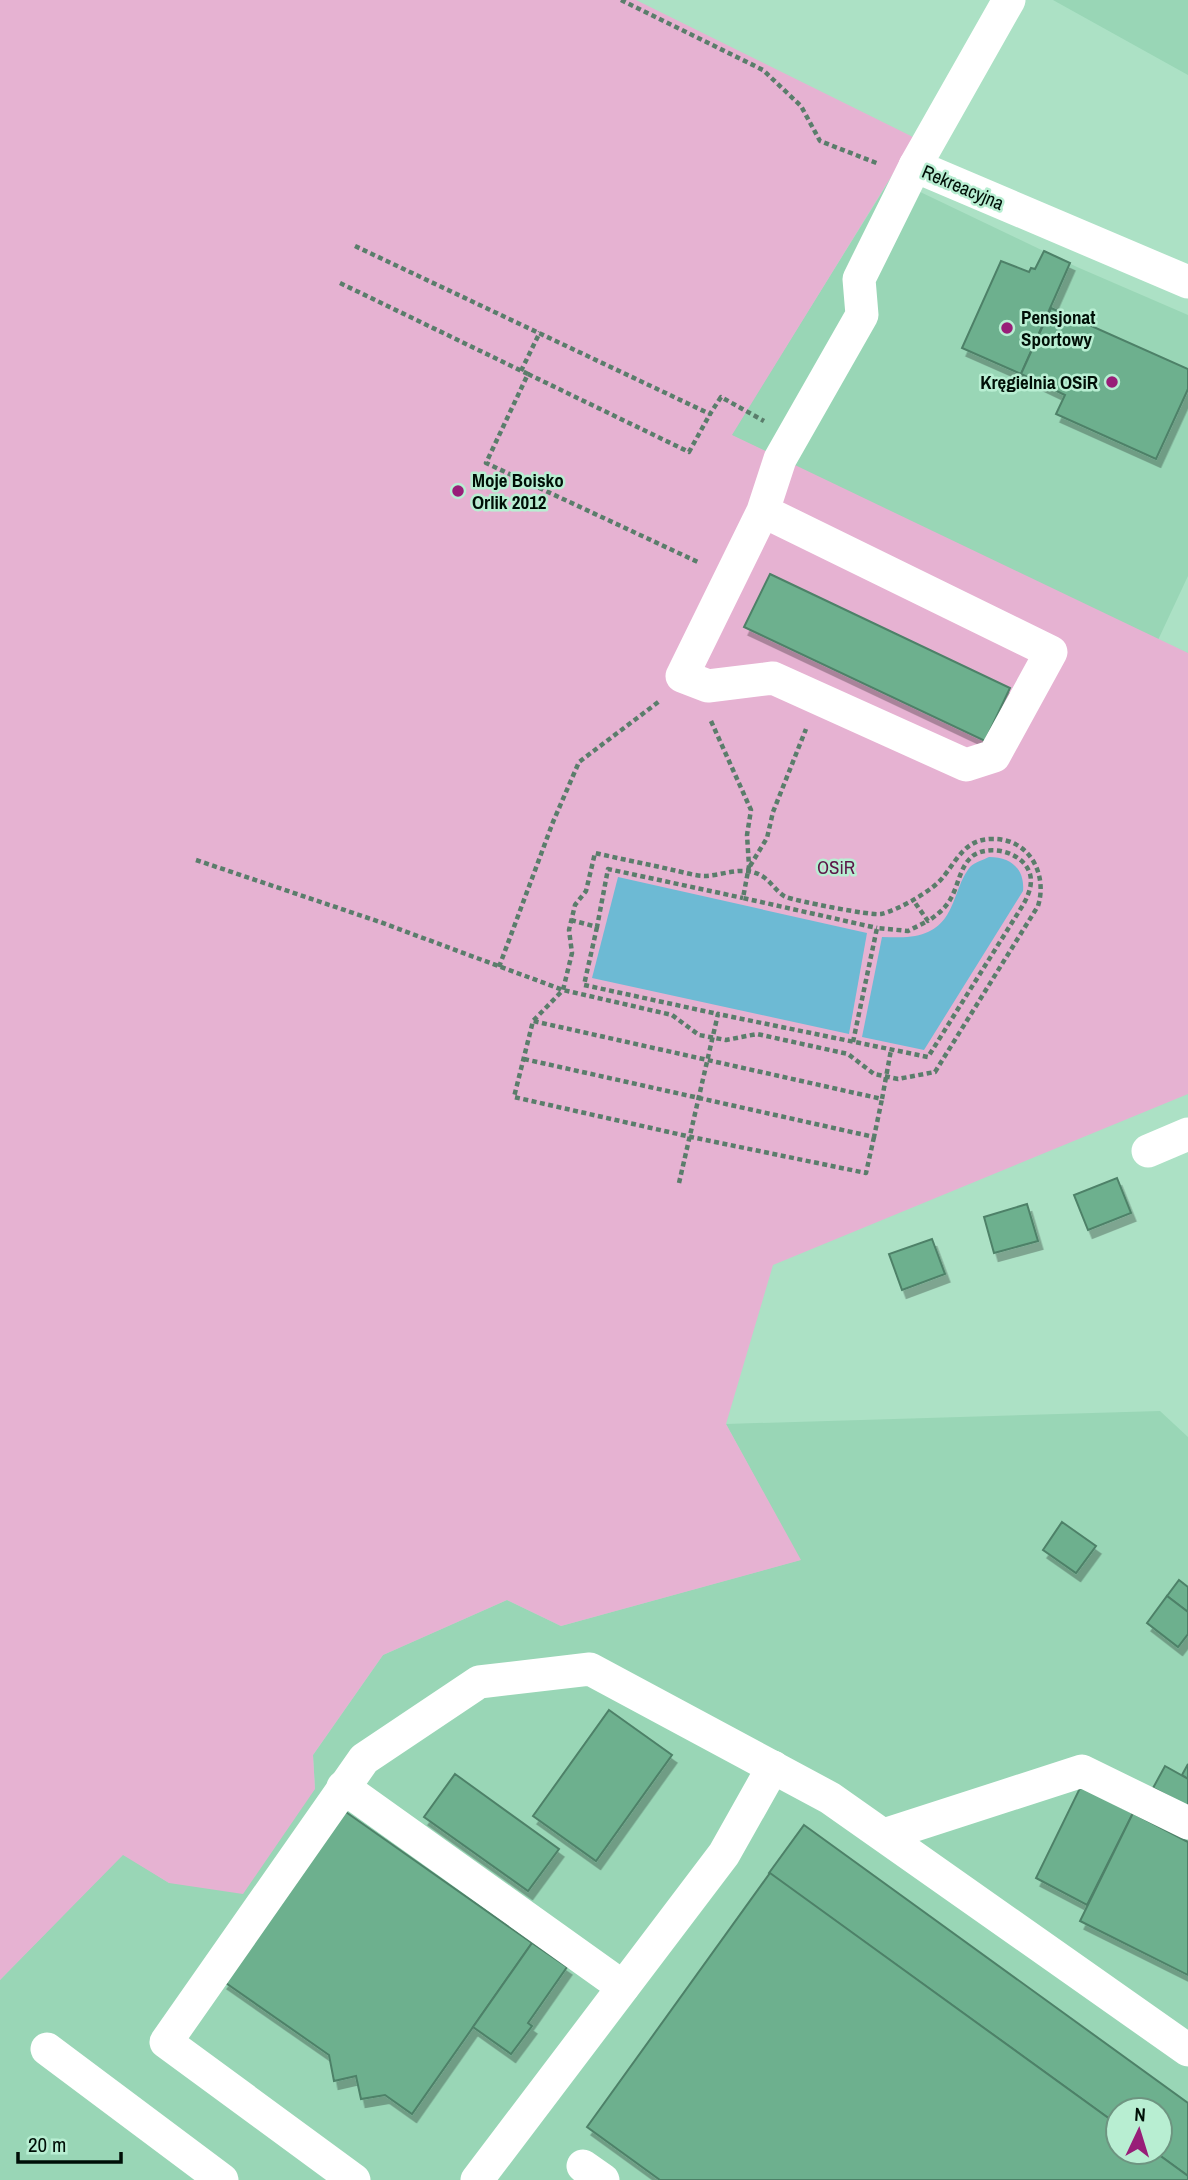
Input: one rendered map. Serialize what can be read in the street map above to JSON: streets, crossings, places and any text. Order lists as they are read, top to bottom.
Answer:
{
  "streets": {
    "street": ["Rekreacyjna"]
  },
  "parks": ["OSiR"],
  "places": ["Pensjonat Sportowy", "Kręgielnia OSiR", "Moje Boisko Orlik 2012"],
  "scale_bar": "20 m",
  "north": "top"
}
